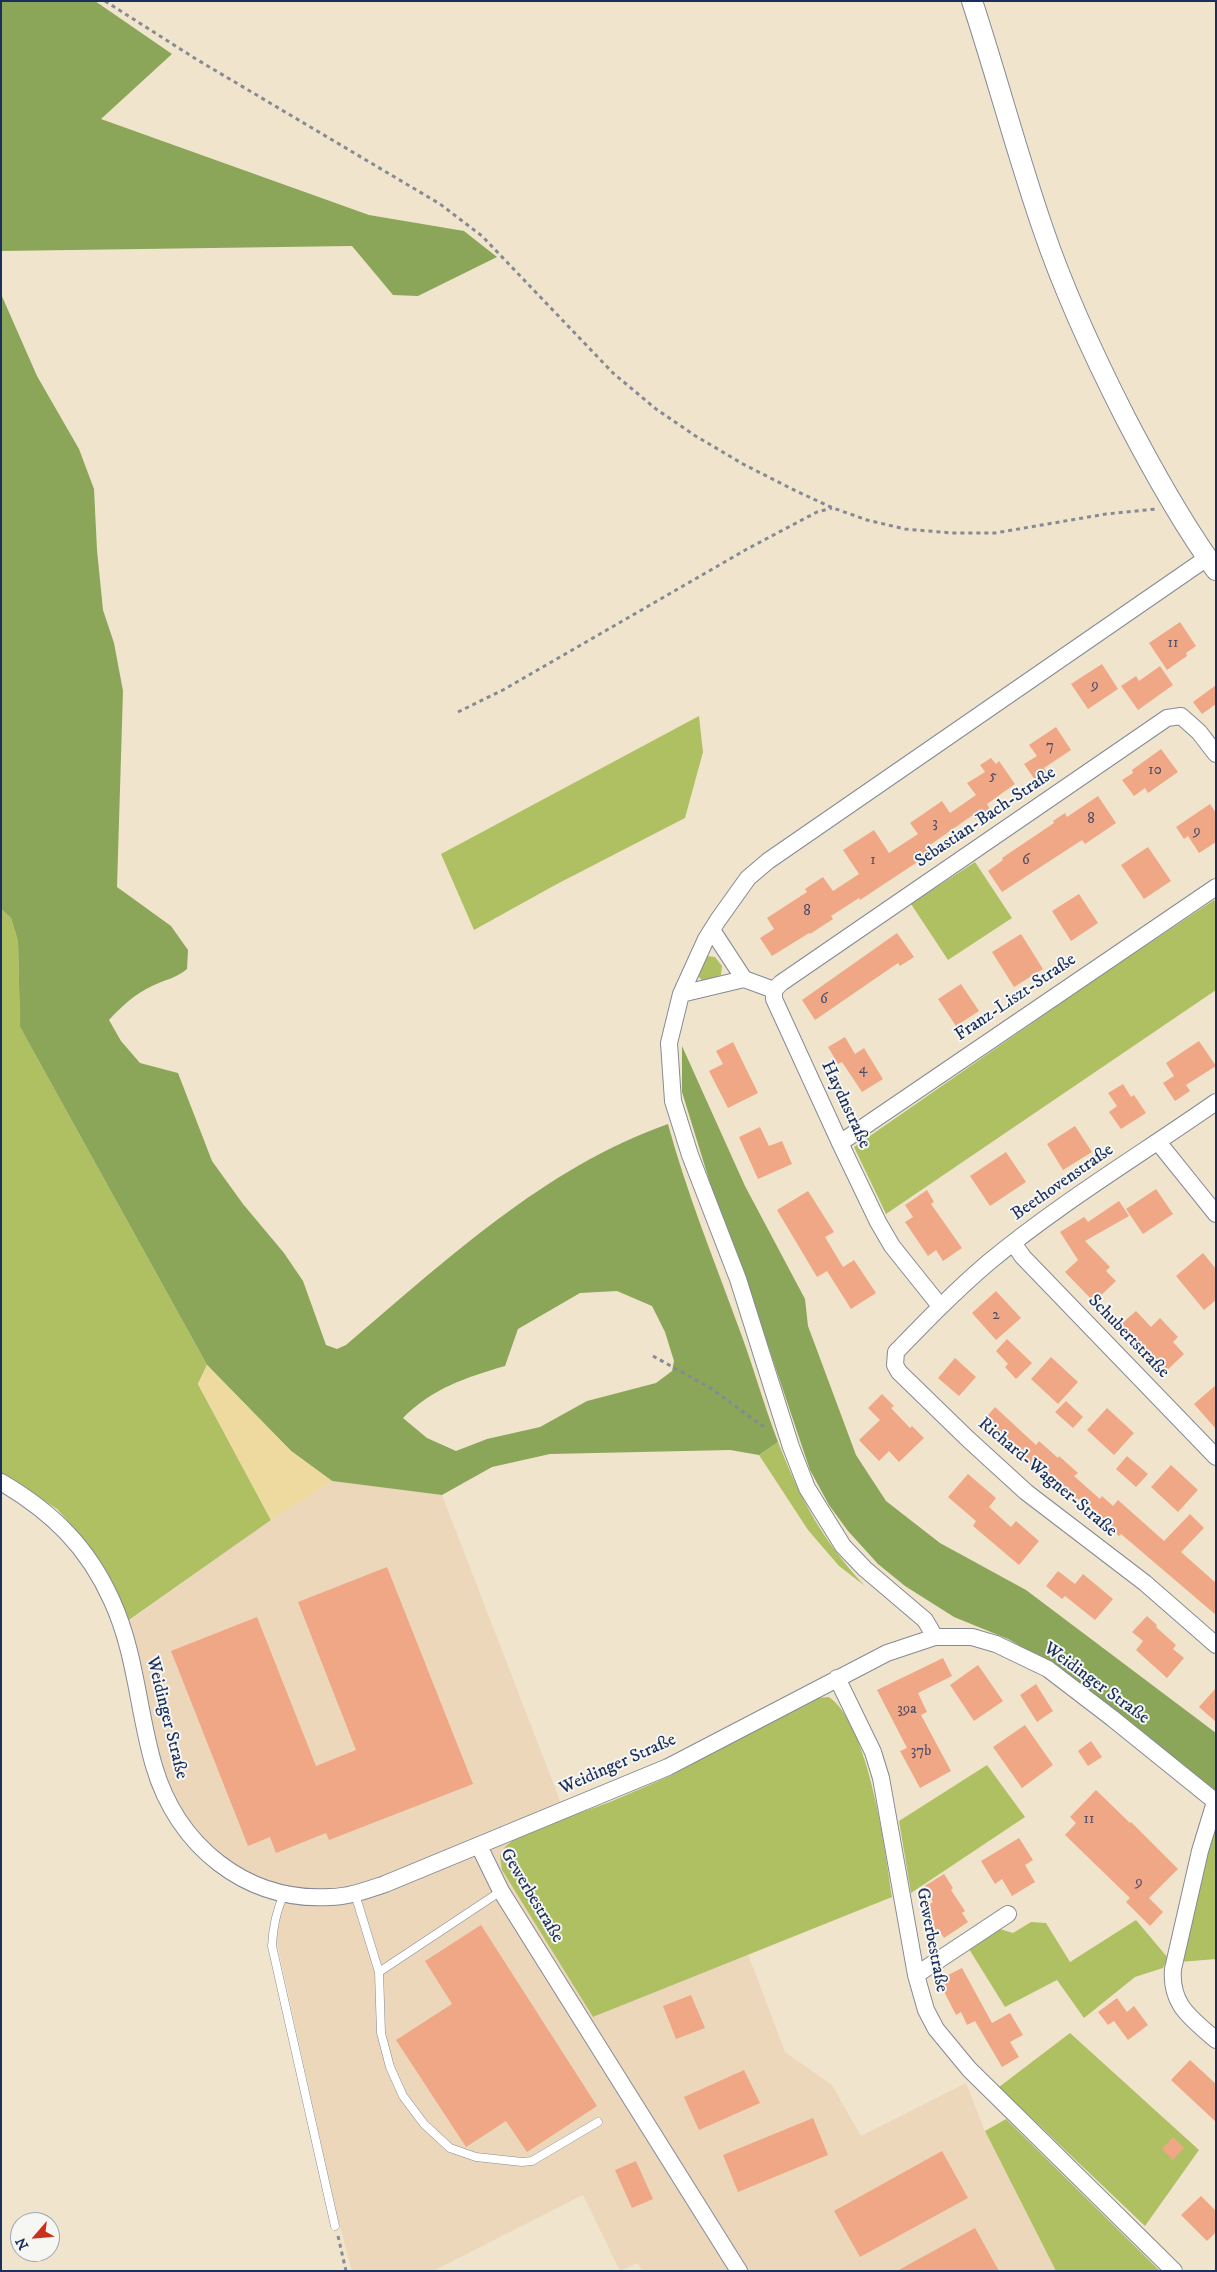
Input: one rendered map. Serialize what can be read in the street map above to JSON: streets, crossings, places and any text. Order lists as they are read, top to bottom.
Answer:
{
  "streets": {
    "street": [
      "Sebastian-Bach-Straße",
      "Franz-Liszt-Straße",
      "Haydnstraße",
      "Beethovenstraße",
      "Schubertstraße",
      "Richard-Wagner-Straße",
      "Weidinger Straße",
      "Gewerbestraße"
    ]
  },
  "crossings": [
    ["Sebastian-Bach-Straße", "Haydnstraße"],
    ["Franz-Liszt-Straße", "Haydnstraße"],
    ["Haydnstraße", "Beethovenstraße"],
    ["Haydnstraße", "Richard-Wagner-Straße"],
    ["Beethovenstraße", "Schubertstraße"],
    ["Beethovenstraße", "Richard-Wagner-Straße"],
    ["Weidinger Straße", "Gewerbestraße"]
  ],
  "house_numbers": [
    "11",
    "9",
    "7",
    "10",
    "5",
    "8",
    "3",
    "9",
    "1",
    "6",
    "8",
    "6",
    "4",
    "2",
    "39a",
    "37b",
    "11",
    "9"
  ],
  "north": "bottom left"
}
